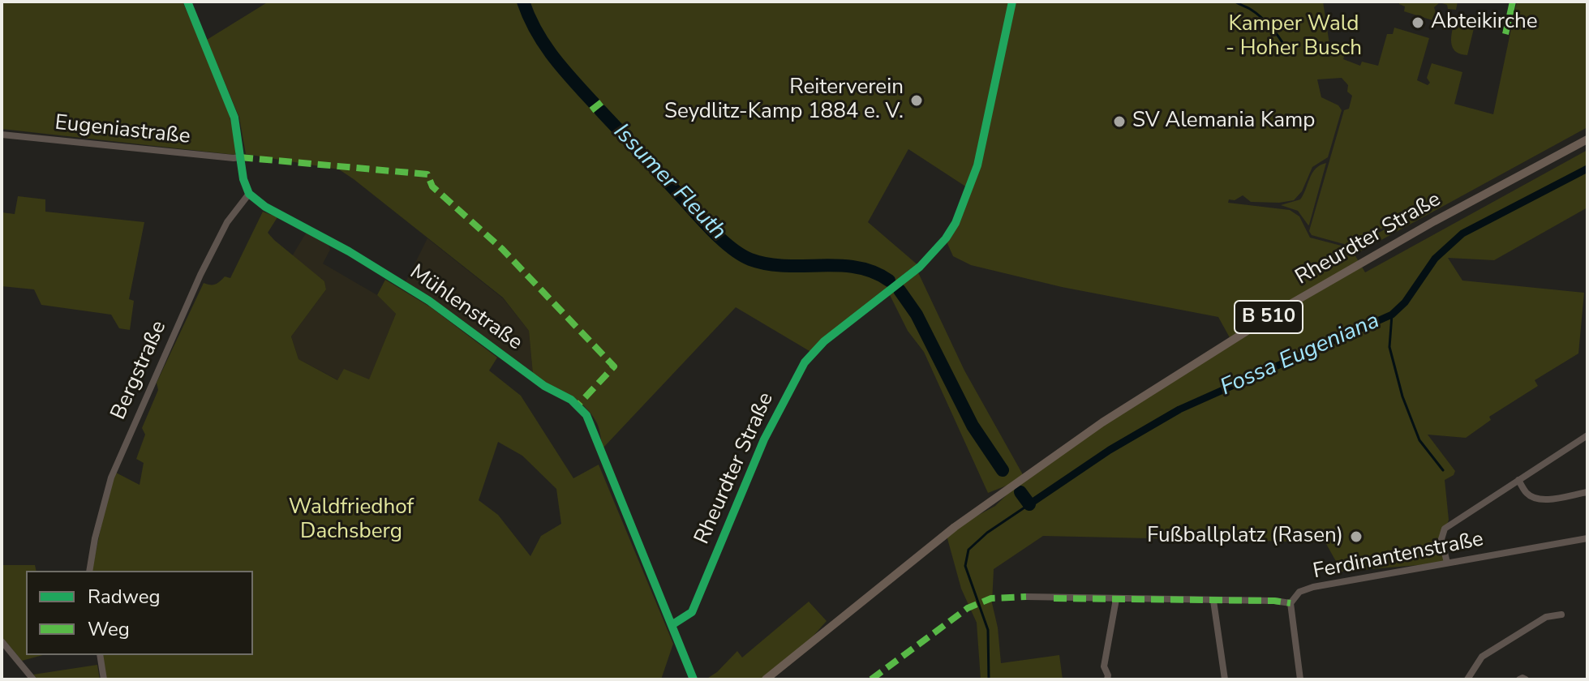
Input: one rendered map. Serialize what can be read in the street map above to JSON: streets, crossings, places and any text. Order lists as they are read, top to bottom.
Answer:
{
  "streets": {
    "main road": ["Rheurdter Straße", "B 510"],
    "street": [
      "Eugeniastraße",
      "Mühlenstraße",
      "Bergstraße",
      "Ferdinantenstraße"
    ]
  },
  "crossings": [
    ["Rheurdter Straße", "Mühlenstraße"],
    ["Mühlenstraße", "Bergstraße"]
  ],
  "water": ["Issumer Fleuth", "Fossa Eugeniana"],
  "parks": ["Kamper Wald - Hoher Busch", "Waldfriedhof Dachsberg"],
  "places": [
    "Abteikirche",
    "Reiterverein Seydlitz-Kamp 1884 e. V.",
    "SV Alemania Kamp",
    "Fußballplatz (Rasen)"
  ],
  "legend": ["Radweg", "Weg"]
}
